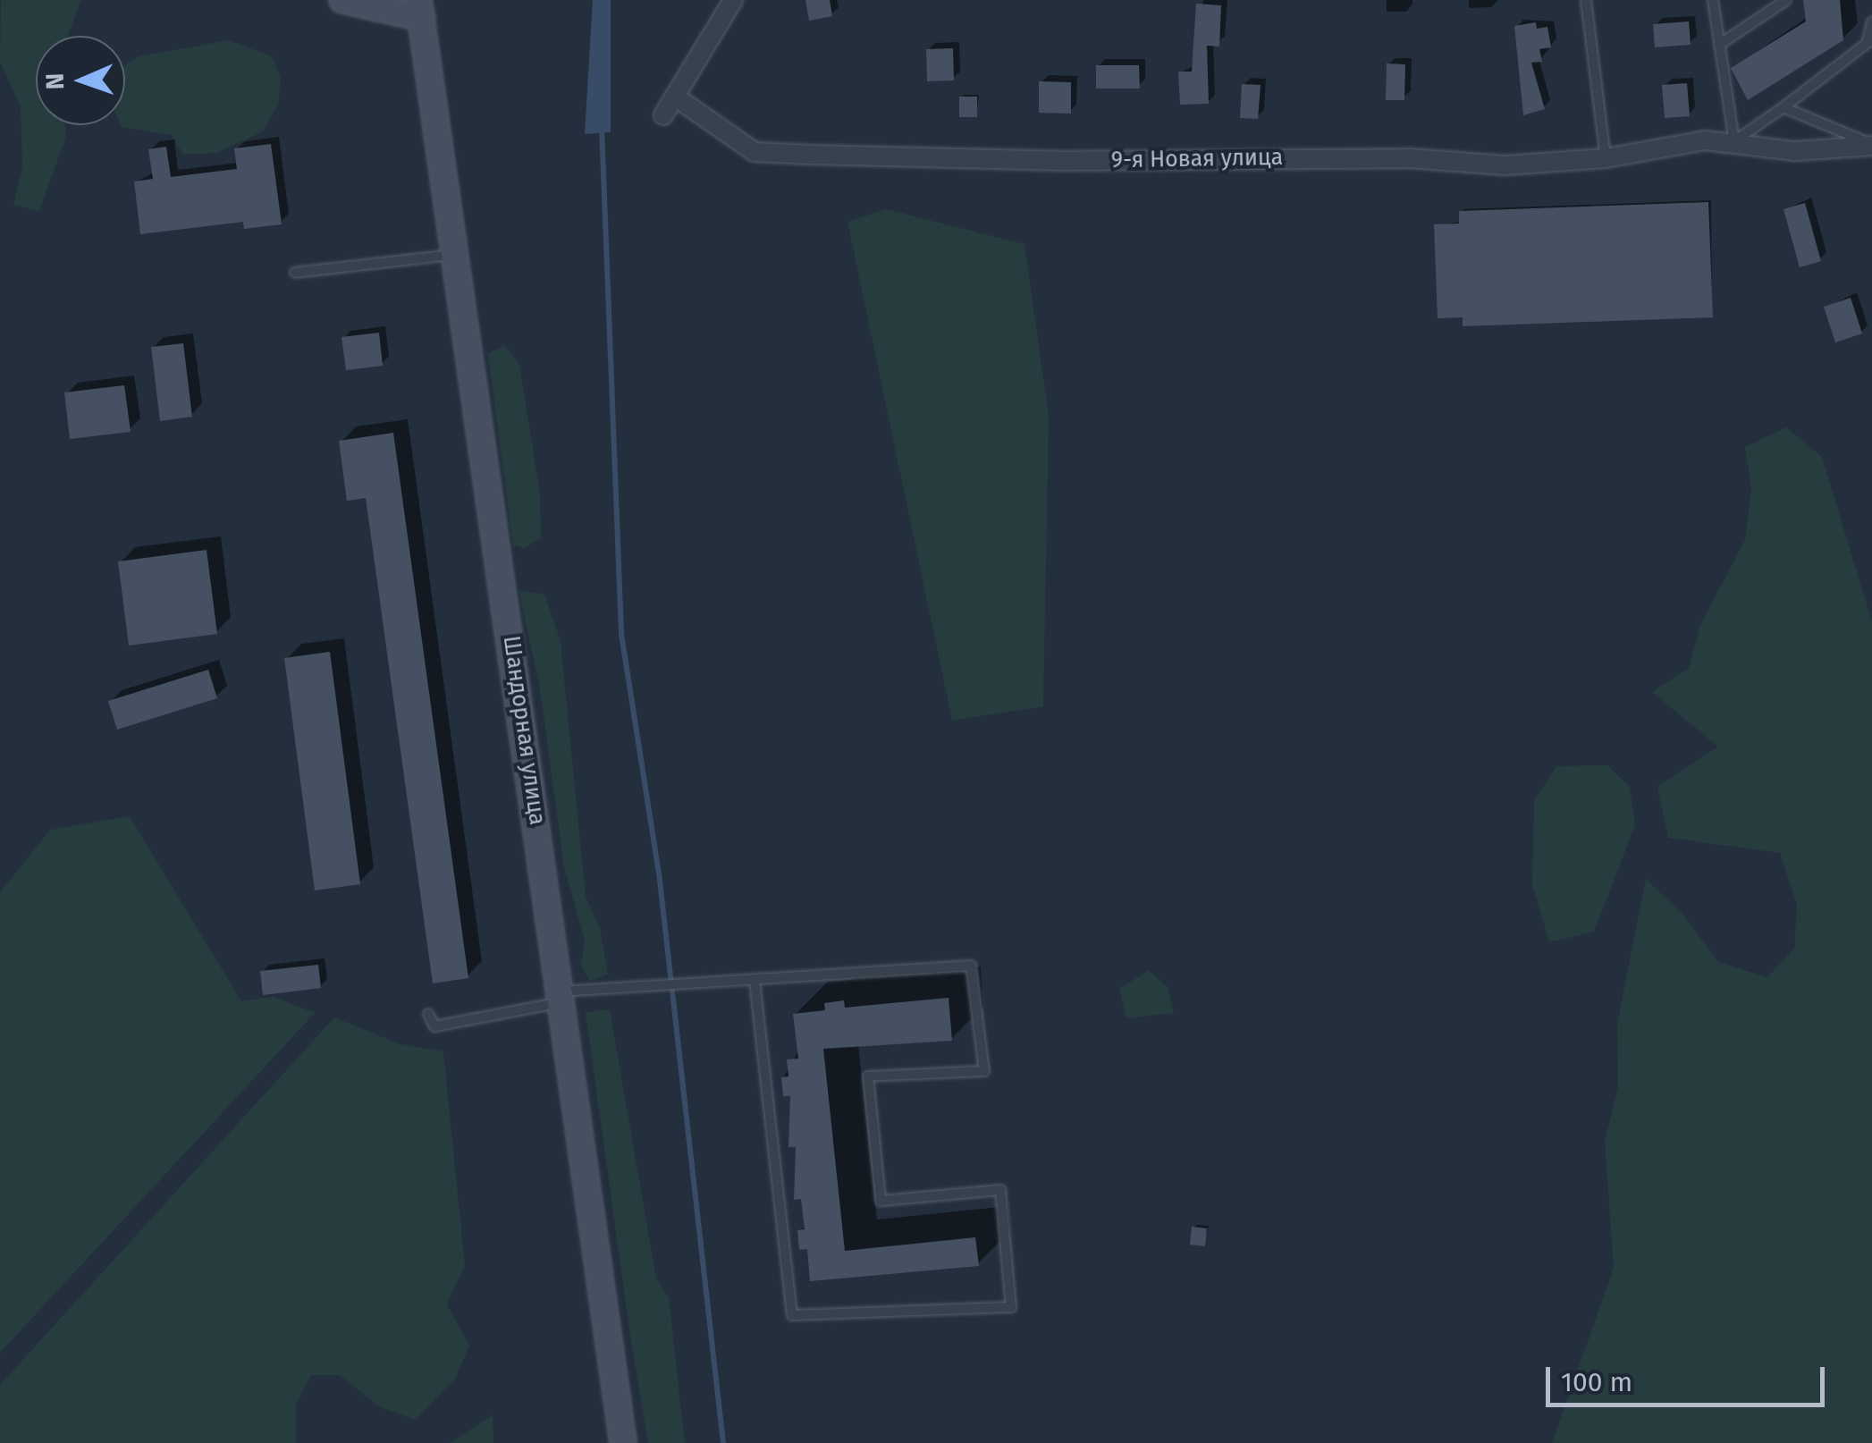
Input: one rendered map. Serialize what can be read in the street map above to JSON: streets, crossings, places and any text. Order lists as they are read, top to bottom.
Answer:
{
  "streets": {
    "street": ["9-я Новая улица", "Шандорная улица"]
  },
  "scale_bar": "100 m",
  "north": "left"
}
